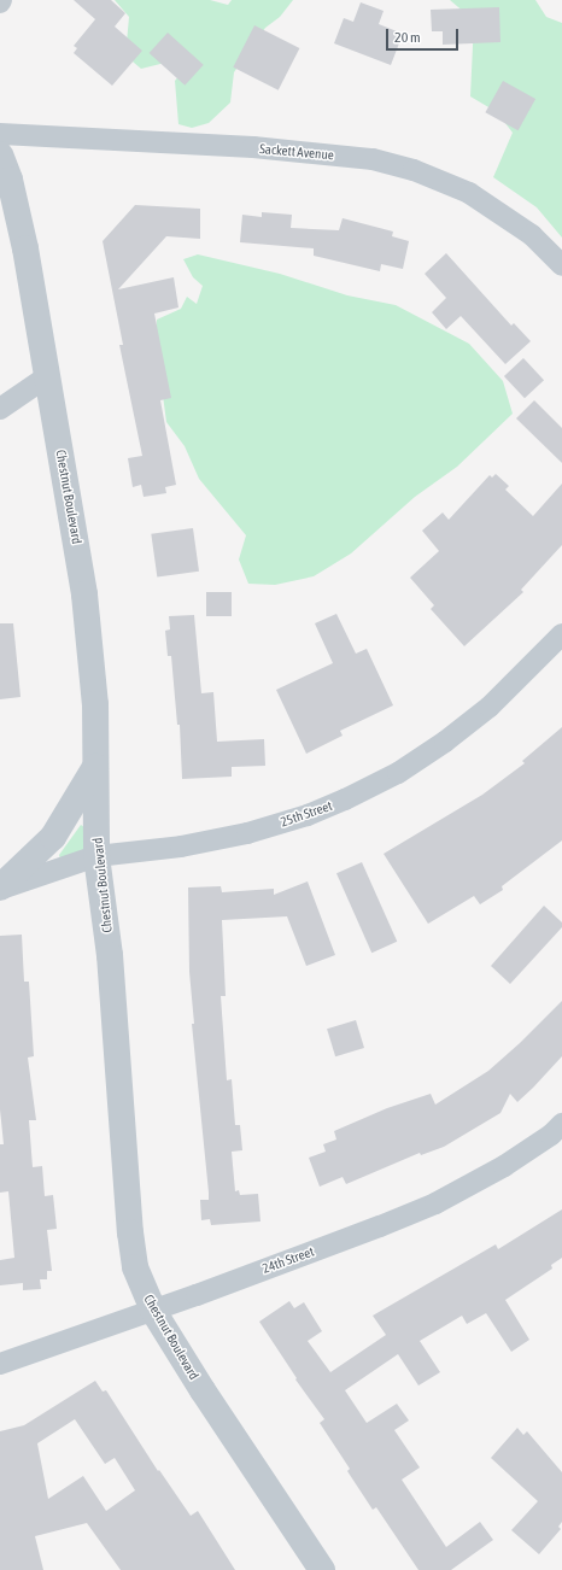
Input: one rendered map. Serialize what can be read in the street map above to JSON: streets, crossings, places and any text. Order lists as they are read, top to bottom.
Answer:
{
  "streets": {
    "street": [
      "Sackett Avenue",
      "Chestnut Boulevard",
      "25th Street",
      "24th Street"
    ]
  },
  "crossings": [
    ["Chestnut Boulevard", "25th Street"],
    ["Chestnut Boulevard", "24th Street"]
  ],
  "scale_bar": "20 m"
}
